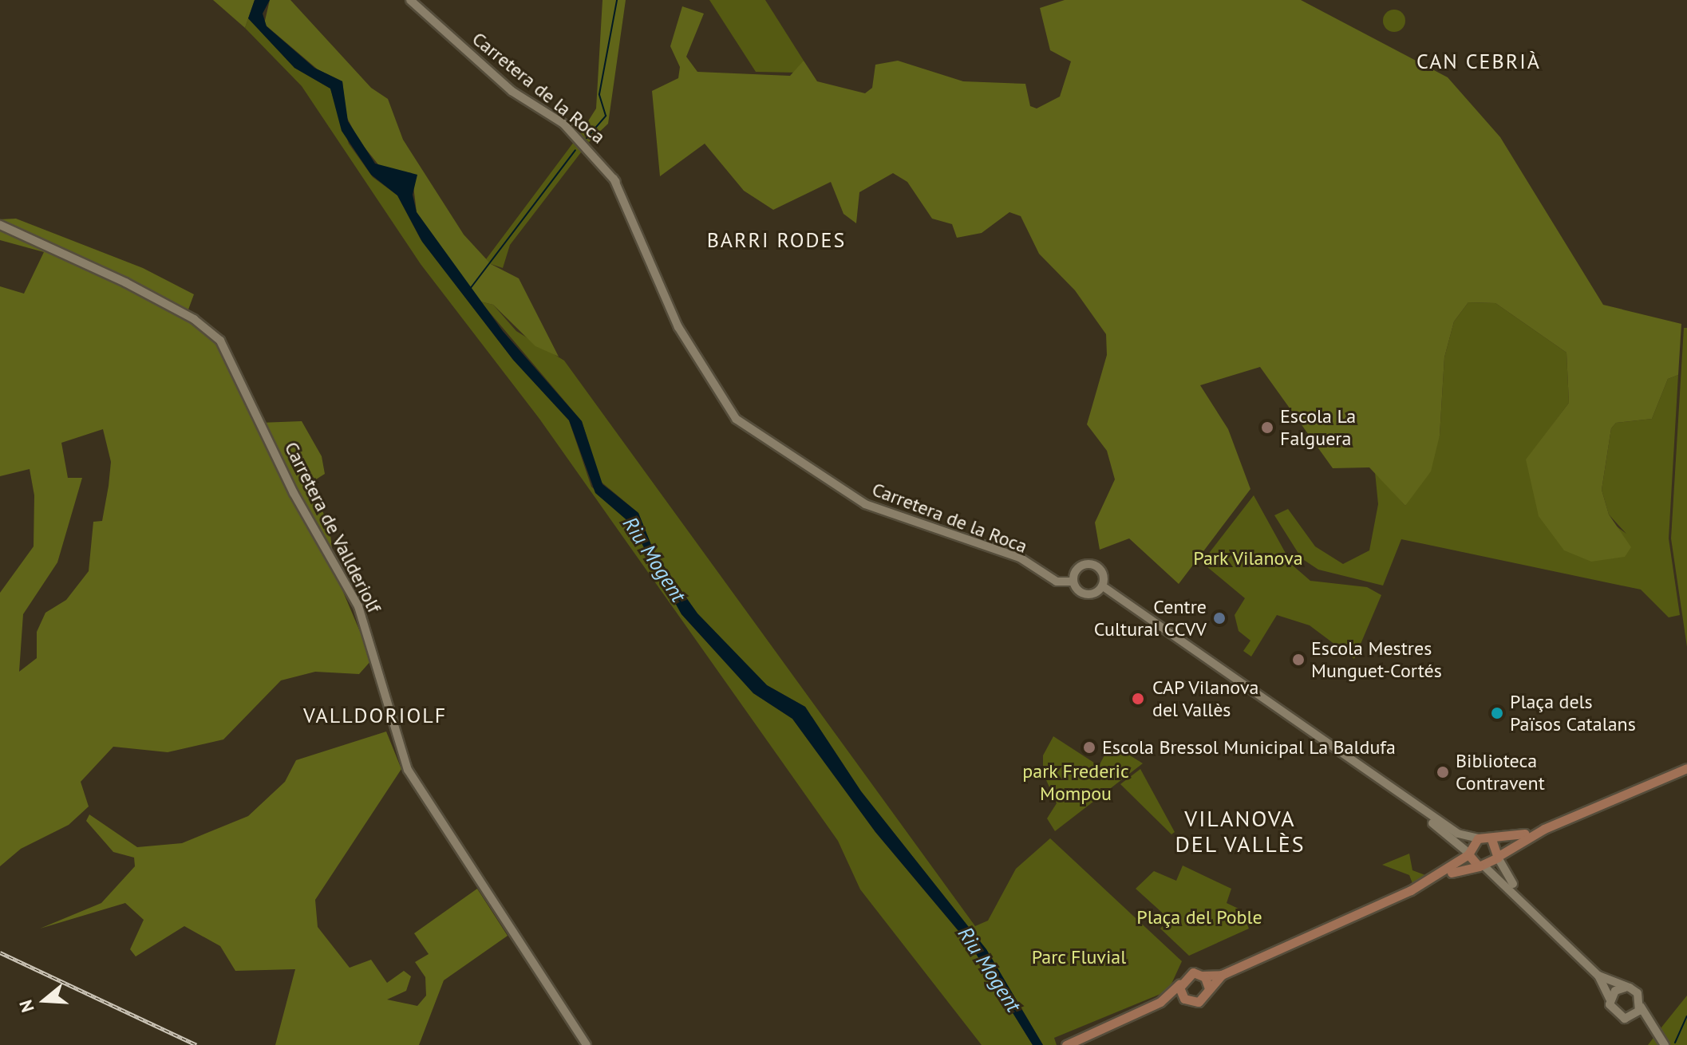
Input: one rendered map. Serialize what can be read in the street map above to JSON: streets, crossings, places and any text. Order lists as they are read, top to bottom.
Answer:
{
  "streets": {
    "street": ["Carretera de la Roca", "Carretera de Vallderiolf"]
  },
  "districts": [
    "CAN CEBRIÀ",
    "BARRI RODES",
    "VALLDORIOLF",
    "VILANOVA DEL VALLÈS"
  ],
  "water": ["Riu Mogent"],
  "parks": [
    "Park Vilanova",
    "park Frederic Mompou",
    "Plaça del Poble",
    "Parc Fluvial"
  ],
  "places": [
    "Escola La Falguera",
    "Centre Cultural CCVV",
    "Escola Mestres Munguet-Cortés",
    "CAP Vilanova del Vallès",
    "Plaça dels Països Catalans",
    "Escola Bressol Municipal La Baldufa",
    "Biblioteca Contravent"
  ],
  "north": "left"
}
